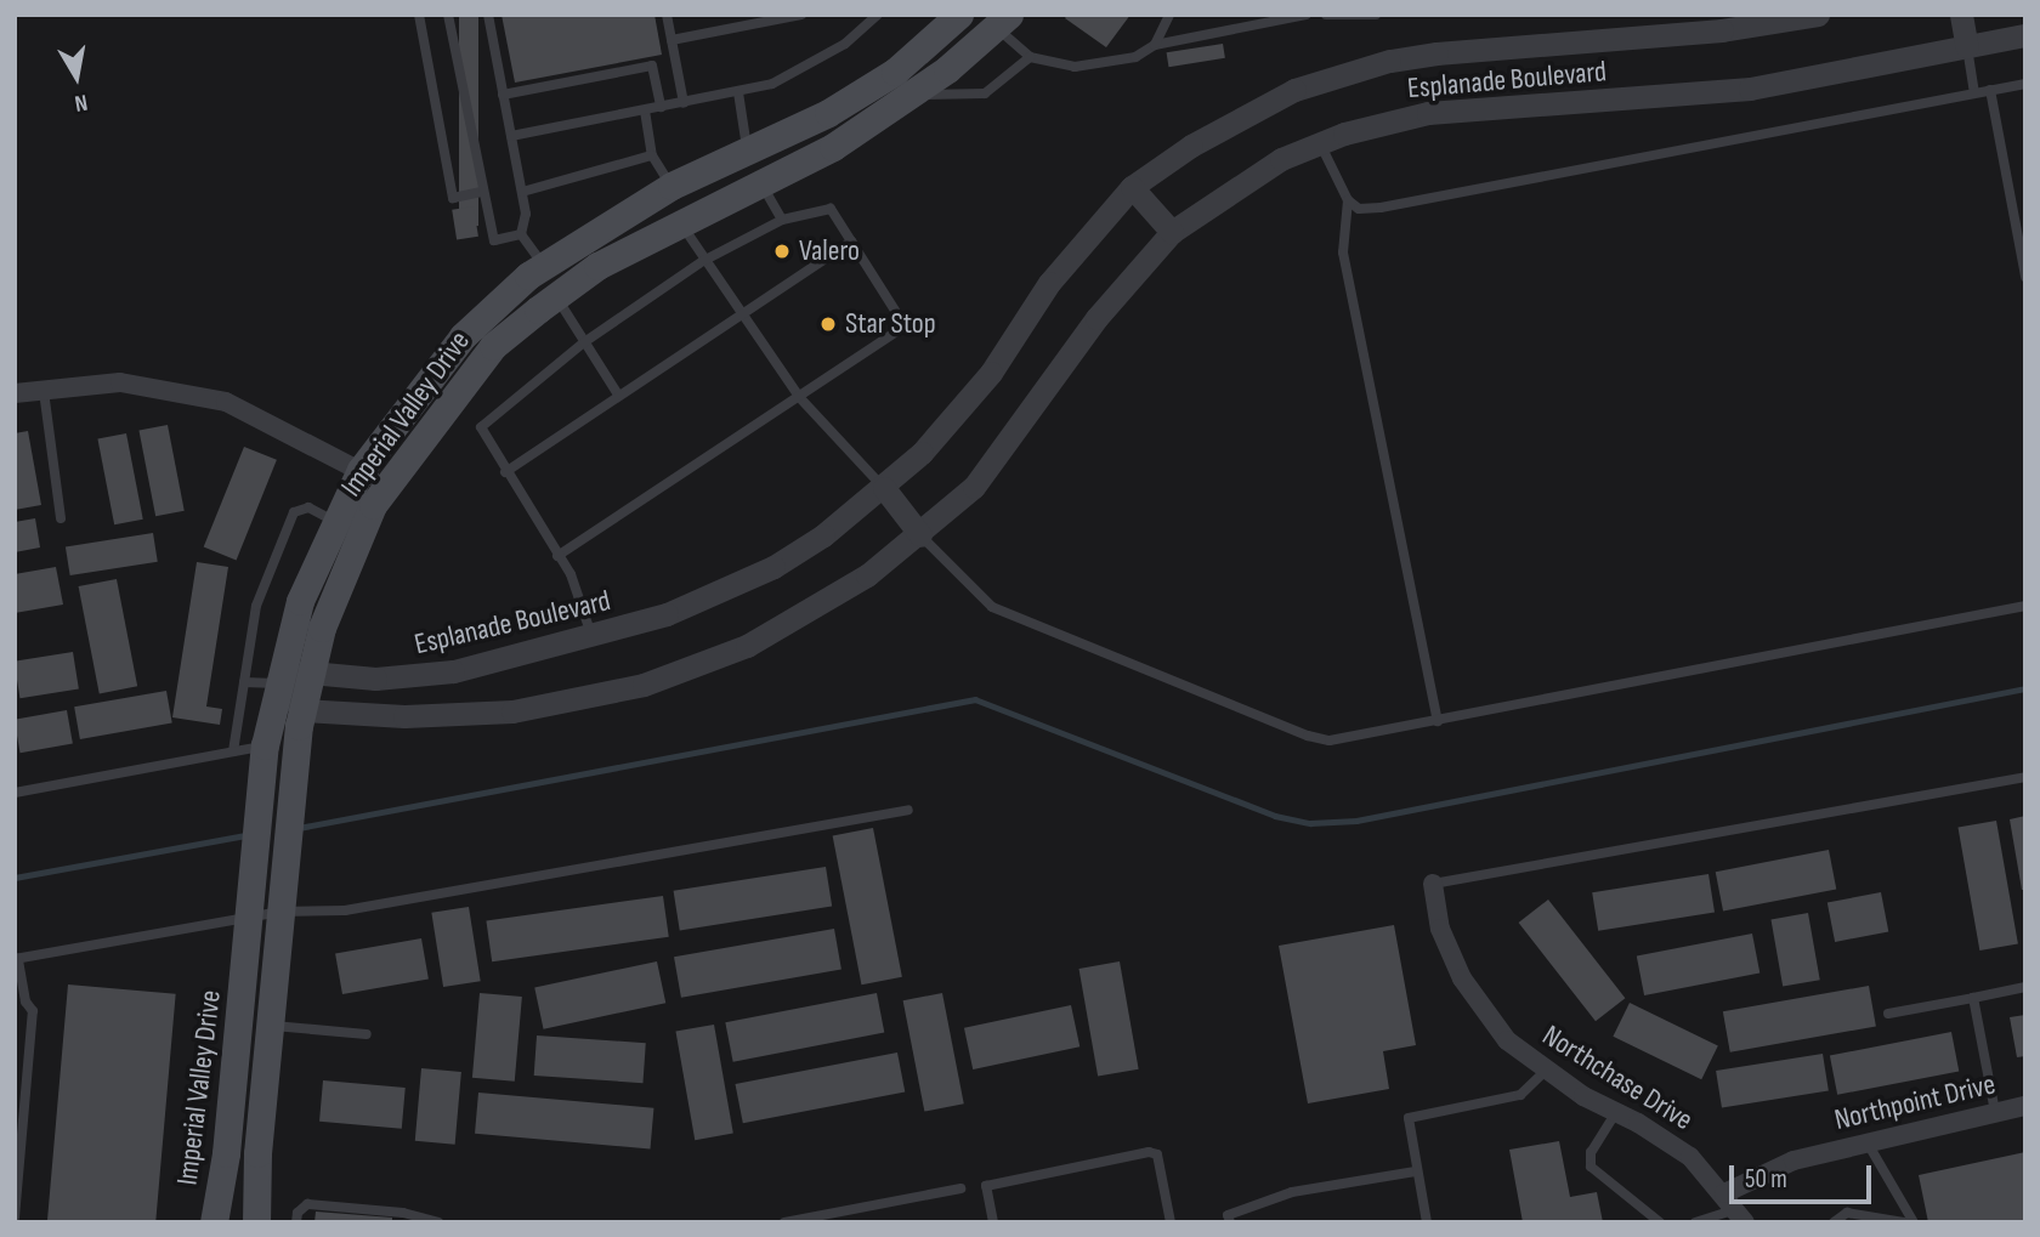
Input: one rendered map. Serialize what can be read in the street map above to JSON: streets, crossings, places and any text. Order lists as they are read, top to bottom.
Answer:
{
  "streets": {
    "main road": ["Imperial Valley Drive"],
    "street": ["Esplanade Boulevard", "Northchase Drive", "Northpoint Drive"]
  },
  "crossings": [
    ["Esplanade Boulevard", "Imperial Valley Drive"],
    ["Northchase Drive", "Northpoint Drive"]
  ],
  "places": ["Valero", "Star Stop"],
  "scale_bar": "50 m",
  "north": "bottom"
}
